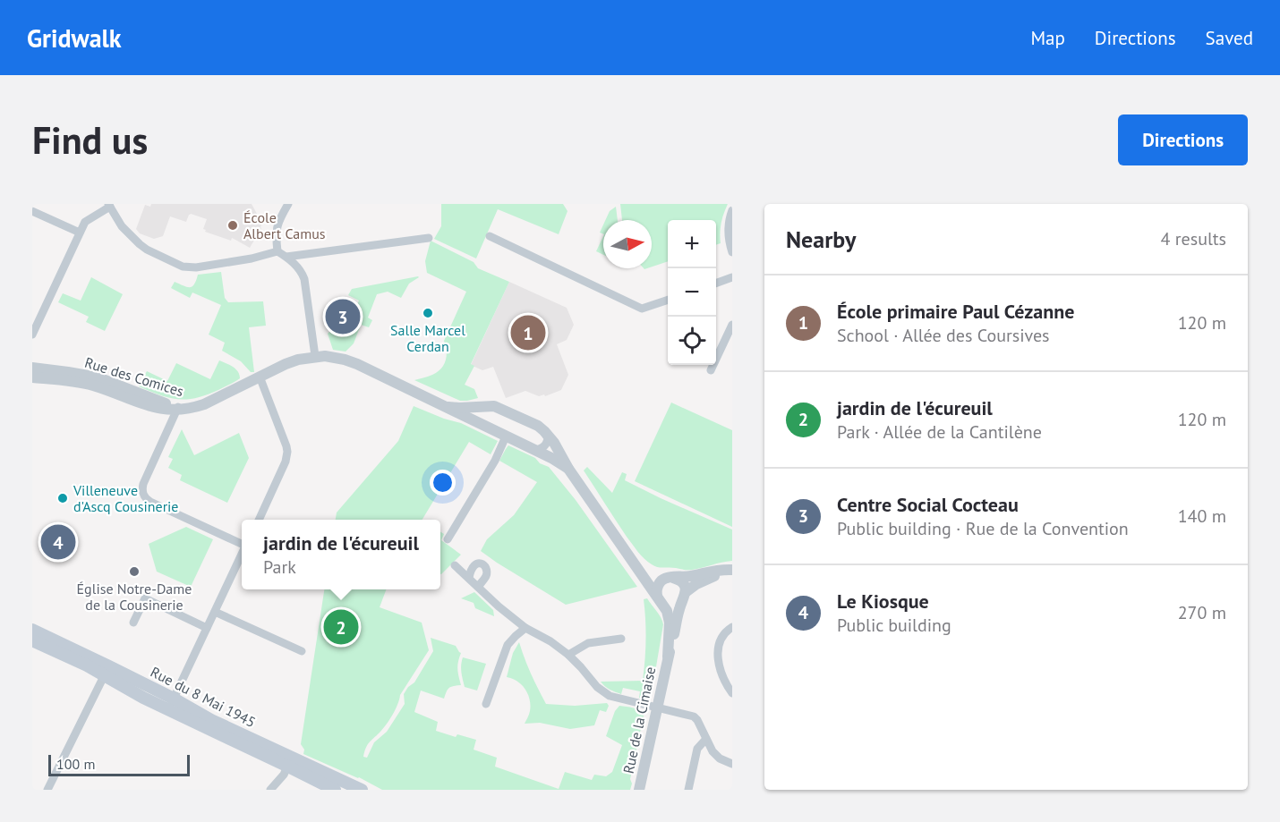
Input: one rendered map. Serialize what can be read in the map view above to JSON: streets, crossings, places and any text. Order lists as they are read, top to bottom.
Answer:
{
  "streets": {
    "main road": ["Rue du 8 Mai 1945"],
    "street": ["Rue des Comices", "Rue de la Cimaise"]
  },
  "crossings": [
    ["Rue des Comices", "Rue de la Cimaise"]
  ],
  "places": [
    "École Albert Camus",
    "Salle Marcel Cerdan",
    "Villeneuve d'Ascq Cousinerie",
    "Église Notre-Dame de la Cousinerie"
  ],
  "scale_bar": "100 m",
  "north": "right",
  "page": {
    "header": "Gridwalk",
    "nav": ["Map", "Directions", "Saved"],
    "buttons": "Directions",
    "title": "Find us",
    "heading": ["Nearby", "4 results"],
    "map_buttons": ["+", "−"],
    "list": [
      {
        "mark": "1",
        "name": "École primaire Paul Cézanne",
        "note": "School · Allée des Coursives",
        "value": "120 m"
      },
      {
        "mark": "2",
        "name": "jardin de l'écureuil",
        "note": "Park · Allée de la Cantilène",
        "value": "120 m"
      },
      {
        "mark": "3",
        "name": "Centre Social Cocteau",
        "note": "Public building · Rue de la Convention",
        "value": "140 m"
      },
      {
        "mark": "4",
        "name": "Le Kiosque",
        "note": "Public building",
        "value": "270 m"
      }
    ],
    "pins": [
      "3",
      "1",
      "4",
      "2"
    ],
    "popup": ["jardin de l'écureuil", "Park"],
    "scale": "100 m"
  }
}
